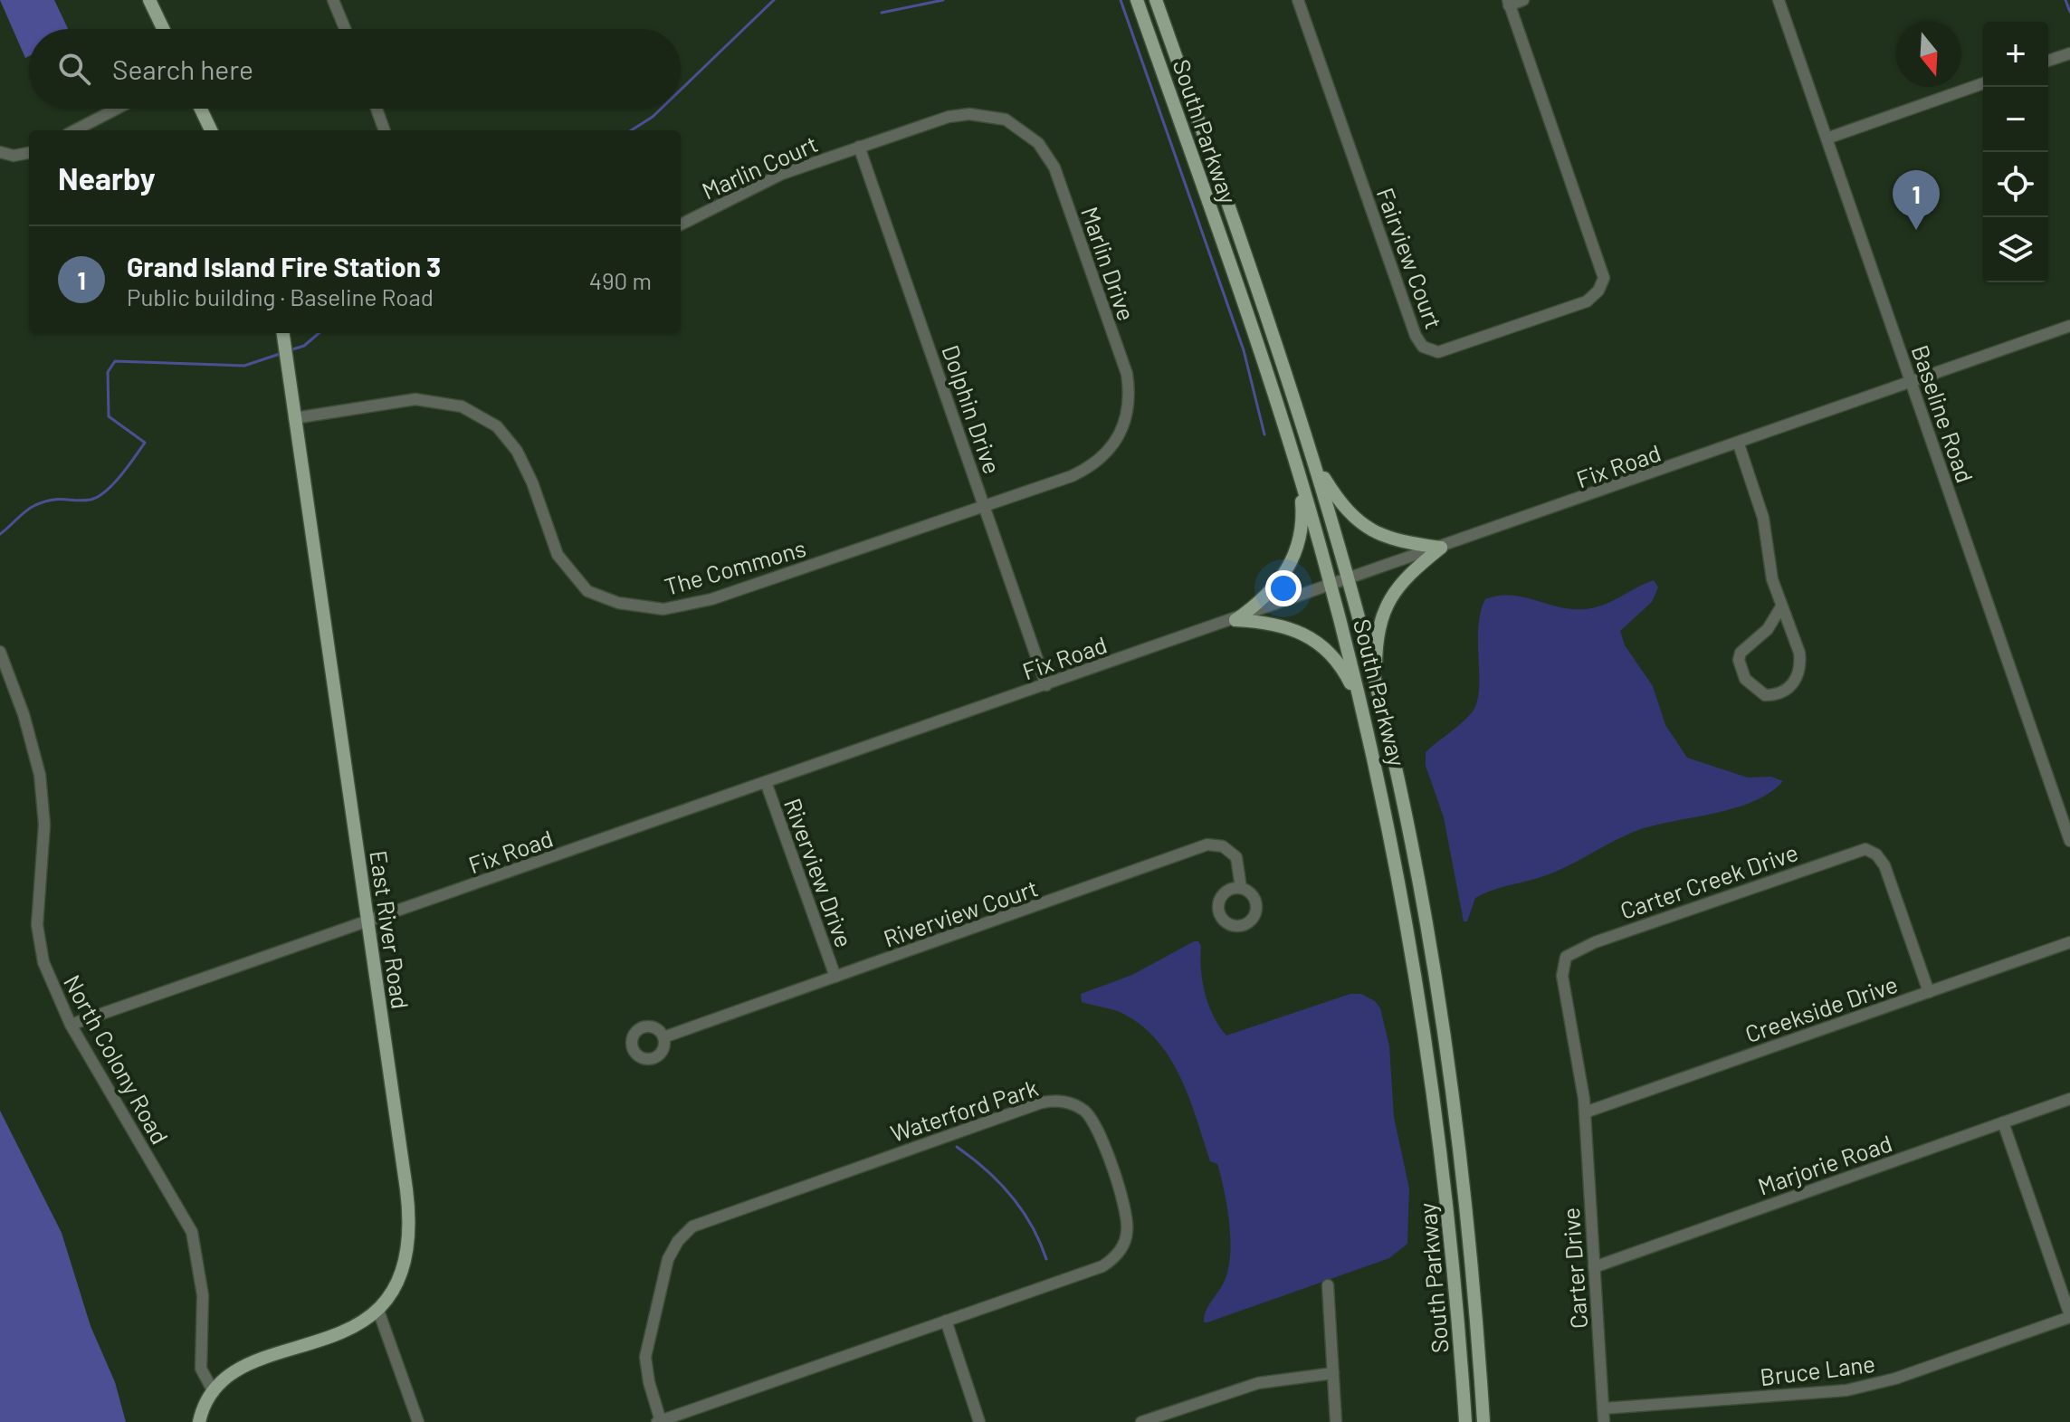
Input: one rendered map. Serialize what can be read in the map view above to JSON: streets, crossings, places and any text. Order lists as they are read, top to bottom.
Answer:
{
  "streets": {
    "main road": ["South Parkway", "East River Road"],
    "street": [
      "Marlin Court",
      "Fairview Court",
      "Marlin Drive",
      "Dolphin Drive",
      "Baseline Road",
      "Fix Road",
      "The Commons",
      "Riverview Drive",
      "Carter Creek Drive",
      "Riverview Court",
      "Creekside Drive",
      "North Colony Road",
      "Waterford Park",
      "Marjorie Road",
      "Carter Drive",
      "Bruce Lane"
    ]
  },
  "crossings": [
    ["South Parkway", "Fix Road"],
    ["Marlin Court", "Marlin Drive"],
    ["Marlin Court", "Dolphin Drive"],
    ["Marlin Drive", "Dolphin Drive"],
    ["Marlin Drive", "The Commons"],
    ["Dolphin Drive", "Fix Road"],
    ["Dolphin Drive", "The Commons"],
    ["Baseline Road", "Fix Road"],
    ["Fix Road", "Riverview Drive"],
    ["Fix Road", "East River Road"],
    ["Fix Road", "North Colony Road"],
    ["The Commons", "East River Road"],
    ["Riverview Drive", "Riverview Court"],
    ["Carter Creek Drive", "Creekside Drive"],
    ["Carter Creek Drive", "Carter Drive"],
    ["East River Road", "North Colony Road"],
    ["Creekside Drive", "Carter Drive"],
    ["Marjorie Road", "Carter Drive"],
    ["Carter Drive", "Bruce Lane"]
  ],
  "north": "bottom",
  "page": {
    "map_buttons": ["+", "−"],
    "search": "Search here",
    "heading": "Nearby",
    "pins": "1",
    "list": [
      {
        "mark": "1",
        "name": "Grand Island Fire Station 3",
        "note": "Public building · Baseline Road",
        "value": "490 m"
      }
    ]
  }
}
